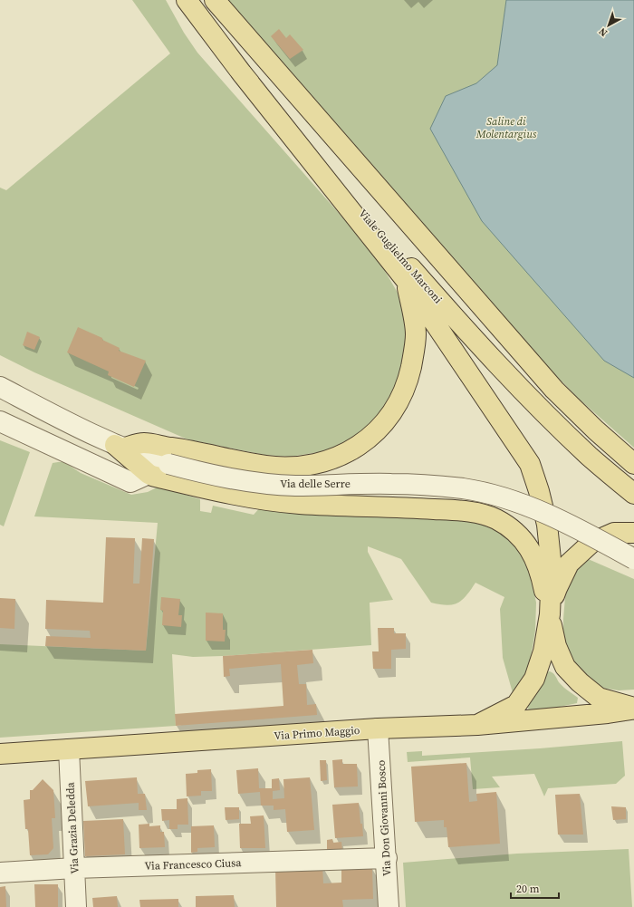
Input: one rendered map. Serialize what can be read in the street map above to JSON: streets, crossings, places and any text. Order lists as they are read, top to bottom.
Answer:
{
  "streets": {
    "main road": ["Viale Guglielmo Marconi", "Via Primo Maggio"],
    "street": [
      "Via delle Serre",
      "Via Don Giovanni Bosco",
      "Via Grazia Deledda",
      "Via Francesco Ciusa"
    ]
  },
  "crossings": [
    ["Via Primo Maggio", "Via Don Giovanni Bosco"],
    ["Via Primo Maggio", "Via Grazia Deledda"],
    ["Via Don Giovanni Bosco", "Via Francesco Ciusa"],
    ["Via Grazia Deledda", "Via Francesco Ciusa"]
  ],
  "parks": ["Saline di Molentargius"],
  "scale_bar": "20 m",
  "north": "bottom left"
}
